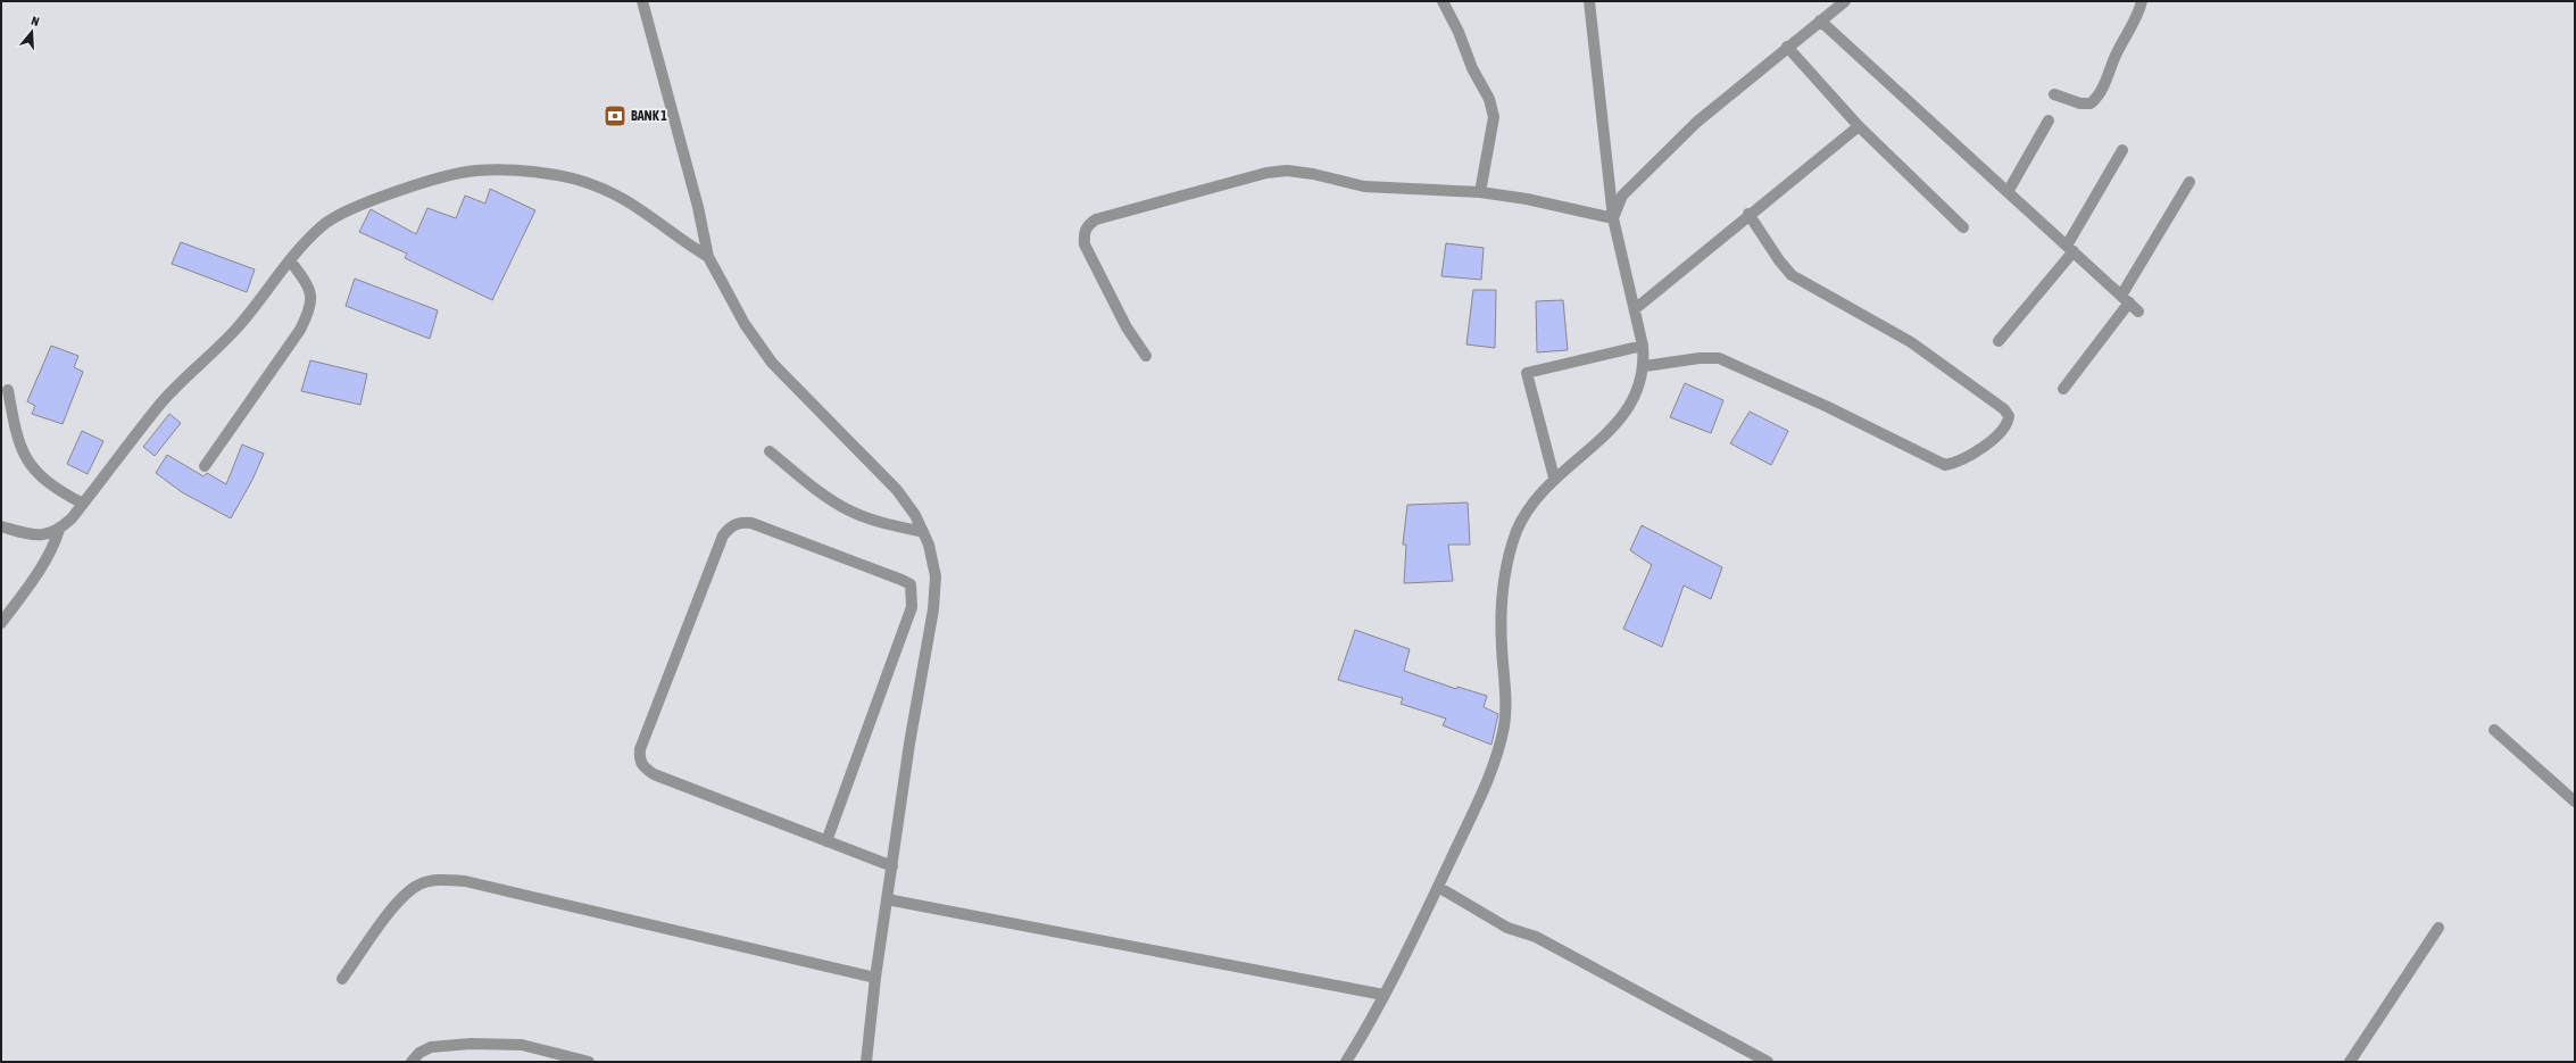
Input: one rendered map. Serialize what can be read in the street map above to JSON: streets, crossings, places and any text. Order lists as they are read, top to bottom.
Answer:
{
  "places": {
    "bank": ["BANK 1"]
  },
  "north": "top"
}
